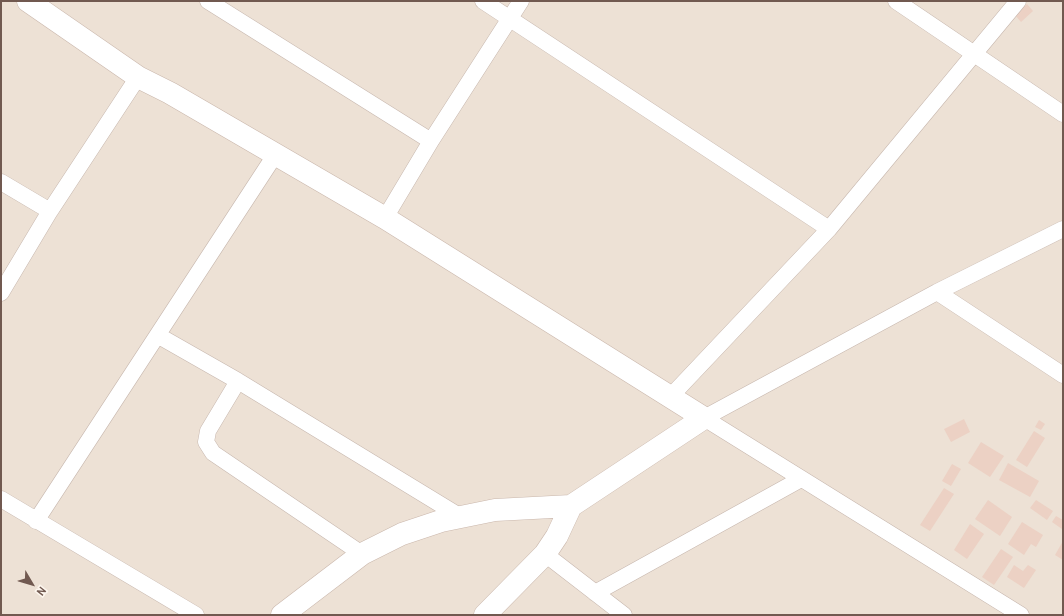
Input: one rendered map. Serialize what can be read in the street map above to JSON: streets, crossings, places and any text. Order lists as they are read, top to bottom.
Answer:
{
  "north": "bottom right"
}
